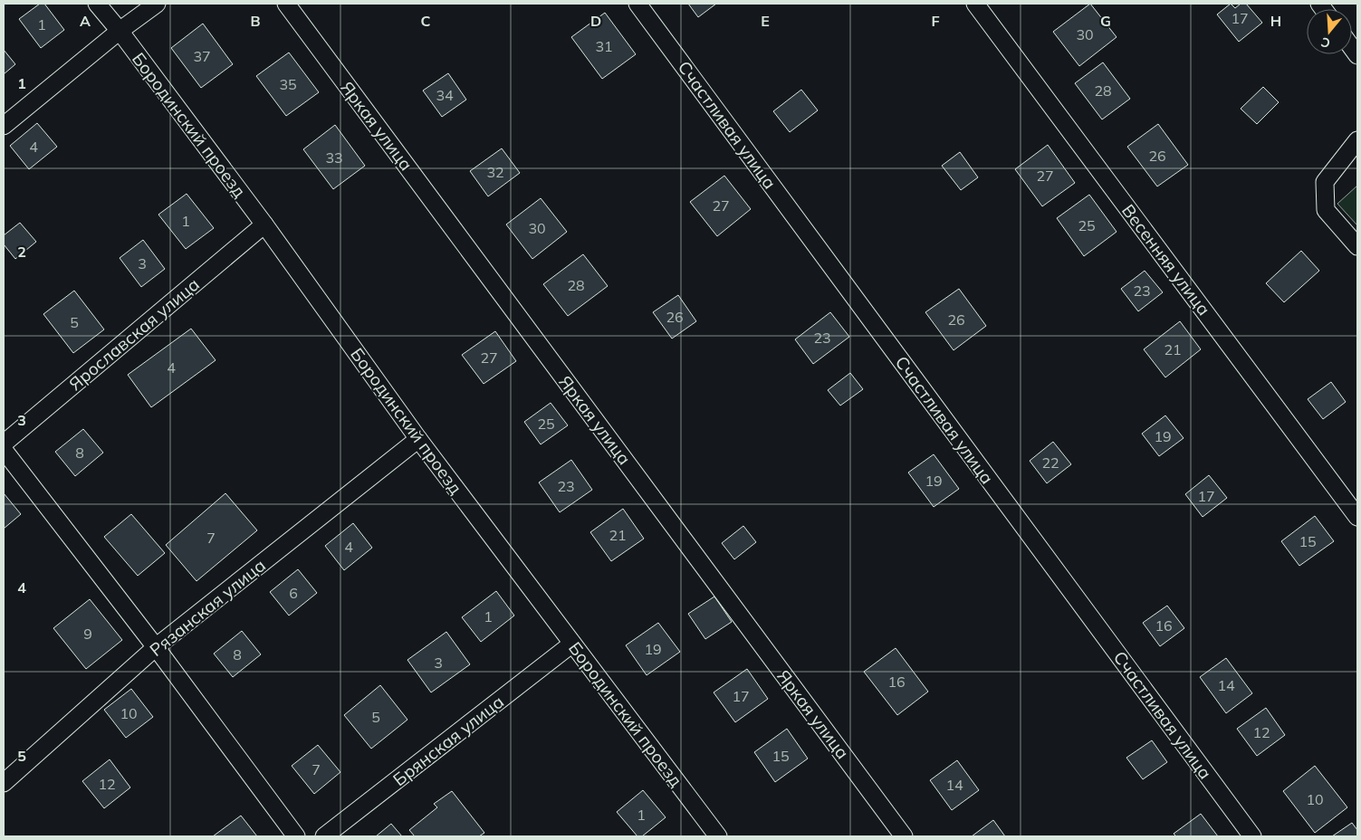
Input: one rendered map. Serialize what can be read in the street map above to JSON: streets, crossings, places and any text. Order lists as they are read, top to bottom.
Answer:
{
  "streets": {
    "street": [
      "Бородинский проезд",
      "Счастливая улица",
      "Яркая улица",
      "Весенняя улица",
      "Ярославская улица",
      "Рязанская улица",
      "Брянская улица"
    ]
  },
  "crossings": [
    ["Бородинский проезд", "Ярославская улица"],
    ["Бородинский проезд", "Рязанская улица"],
    ["Бородинский проезд", "Брянская улица"]
  ],
  "house_numbers": [
    "17",
    "1",
    "30",
    "31",
    "37",
    "35",
    "28",
    "34",
    "4",
    "26",
    "33",
    "32",
    "27",
    "27",
    "1",
    "25",
    "30",
    "3",
    "28",
    "23",
    "26",
    "26",
    "5",
    "23",
    "21",
    "27",
    "4",
    "25",
    "19",
    "8",
    "22",
    "19",
    "23",
    "17",
    "21",
    "7",
    "15",
    "4",
    "6",
    "1",
    "16",
    "9",
    "19",
    "8",
    "3",
    "16",
    "14",
    "17",
    "10",
    "5",
    "12",
    "15",
    "7",
    "12",
    "14",
    "10",
    "1"
  ],
  "north": "bottom",
  "grid": {
    "columns": [
      "A",
      "B",
      "C",
      "D",
      "E",
      "F",
      "G",
      "H"
    ],
    "rows": [
      "1",
      "2",
      "3",
      "4",
      "5"
    ]
  }
}
